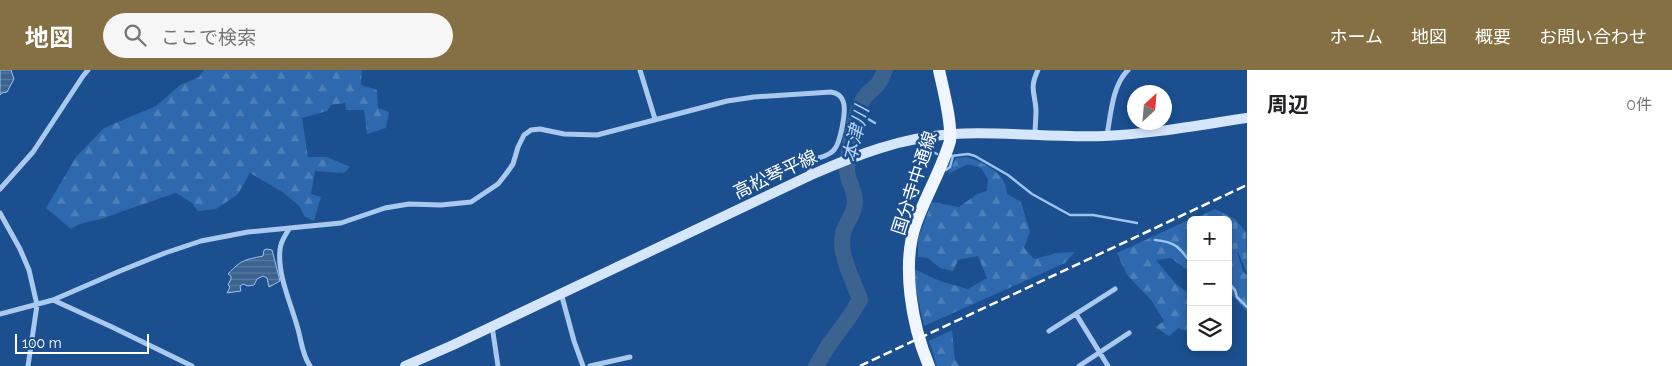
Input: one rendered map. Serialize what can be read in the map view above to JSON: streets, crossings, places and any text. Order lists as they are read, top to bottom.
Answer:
{
  "streets": {
    "main road": ["高松琴平線", "国分寺中通線"]
  },
  "crossings": [
    ["高松琴平線", "国分寺中通線"]
  ],
  "water": ["本津川"],
  "scale_bar": "100 m",
  "north": "top right",
  "page": {
    "header": "地図",
    "search": "ここで検索",
    "nav": [
      "ホーム",
      "地図",
      "概要",
      "お問い合わせ"
    ],
    "heading": ["周辺", "0件"],
    "map_buttons": ["+", "−"],
    "scale": "100 m"
  }
}
